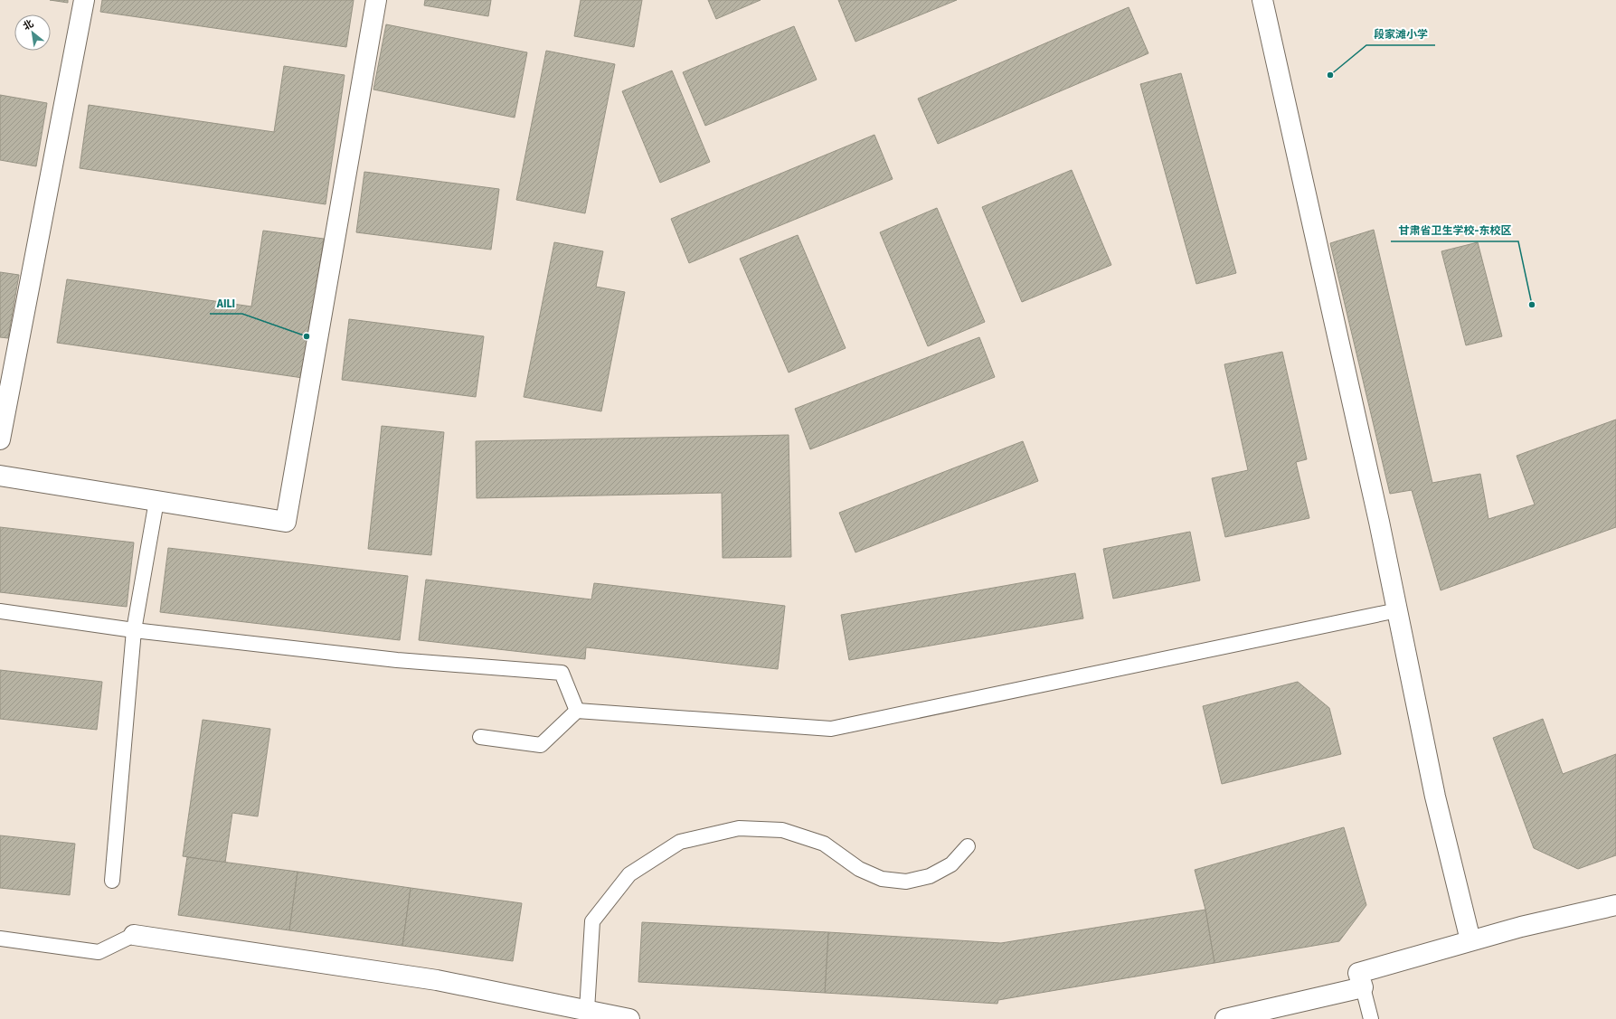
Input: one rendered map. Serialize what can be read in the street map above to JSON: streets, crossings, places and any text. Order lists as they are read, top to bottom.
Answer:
{
  "places": ["段家滩小学", "甘肃省卫生学校-东校区", "AILI"],
  "north": "top left"
}
